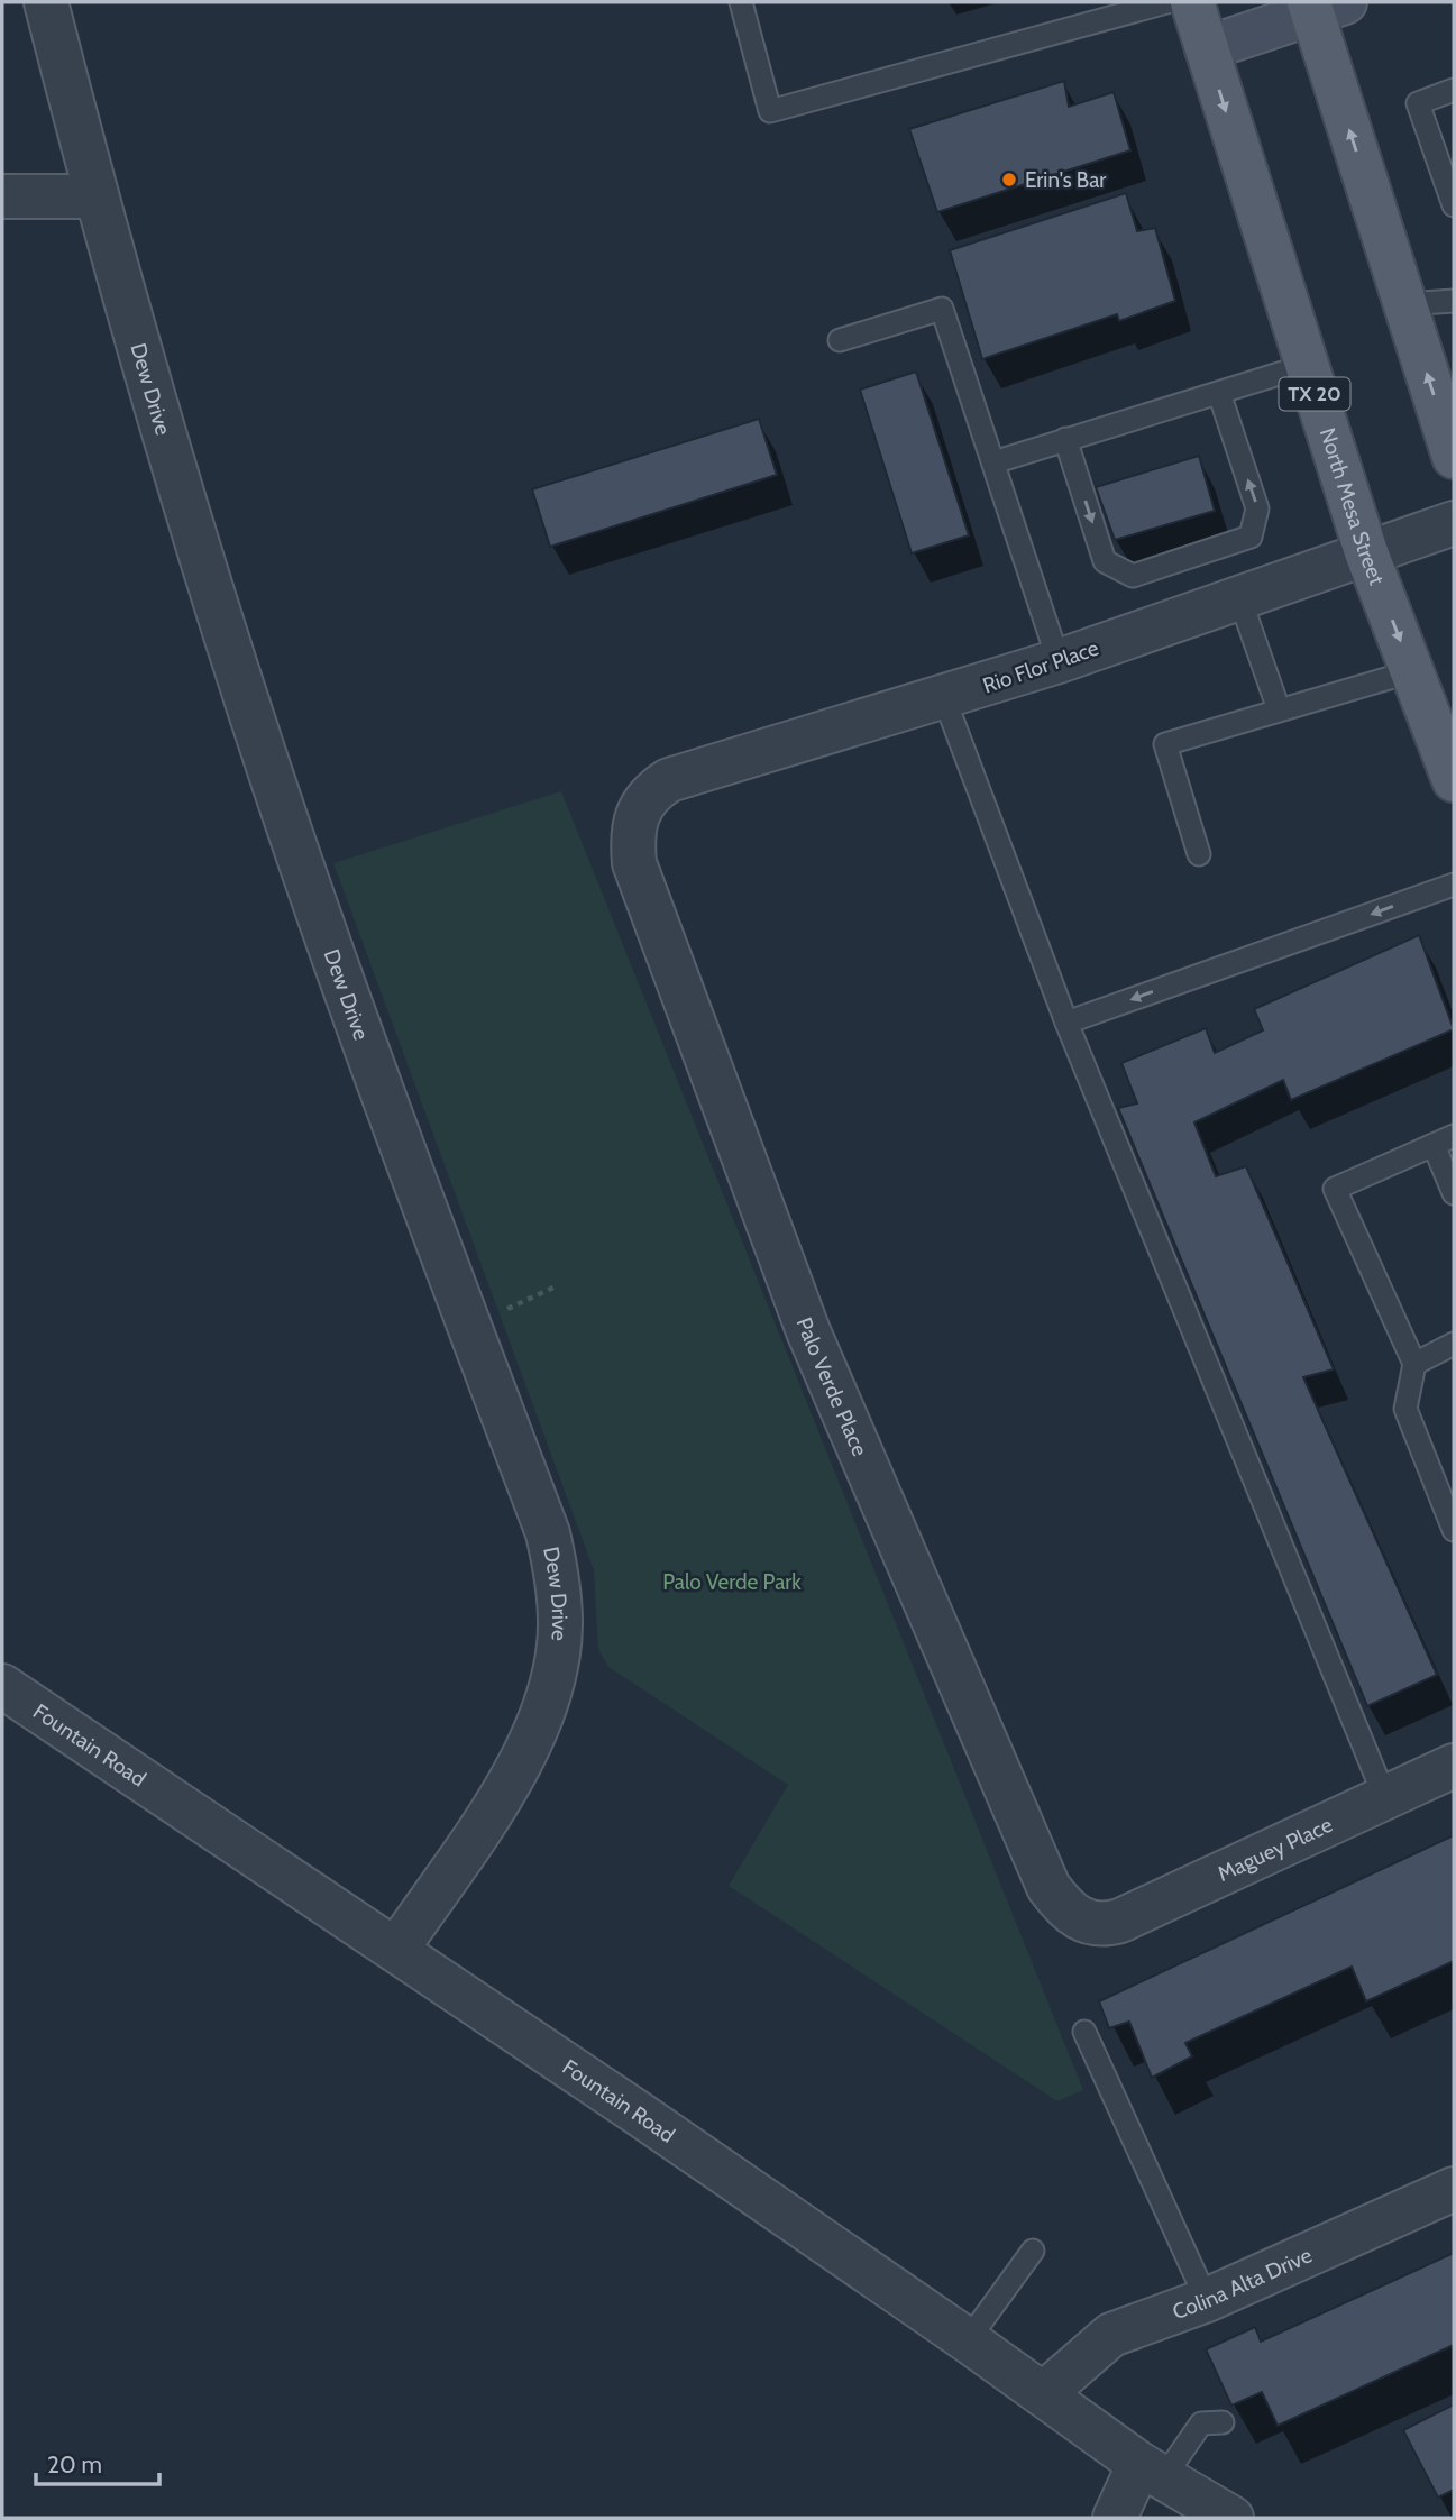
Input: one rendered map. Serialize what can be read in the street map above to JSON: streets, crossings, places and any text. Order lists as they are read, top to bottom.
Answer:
{
  "streets": {
    "main road": ["TX 20", "North Mesa Street"],
    "street": [
      "Dew Drive",
      "Rio Flor Place",
      "Palo Verde Place",
      "Fountain Road",
      "Maguey Place",
      "Colina Alta Drive"
    ]
  },
  "crossings": [
    ["Dew Drive", "Fountain Road"],
    ["North Mesa Street", "Rio Flor Place"],
    ["Rio Flor Place", "Palo Verde Place"],
    ["Palo Verde Place", "Maguey Place"],
    ["Fountain Road", "Colina Alta Drive"]
  ],
  "parks": ["Palo Verde Park"],
  "places": ["Erin's Bar"],
  "scale_bar": "20 m"
}
